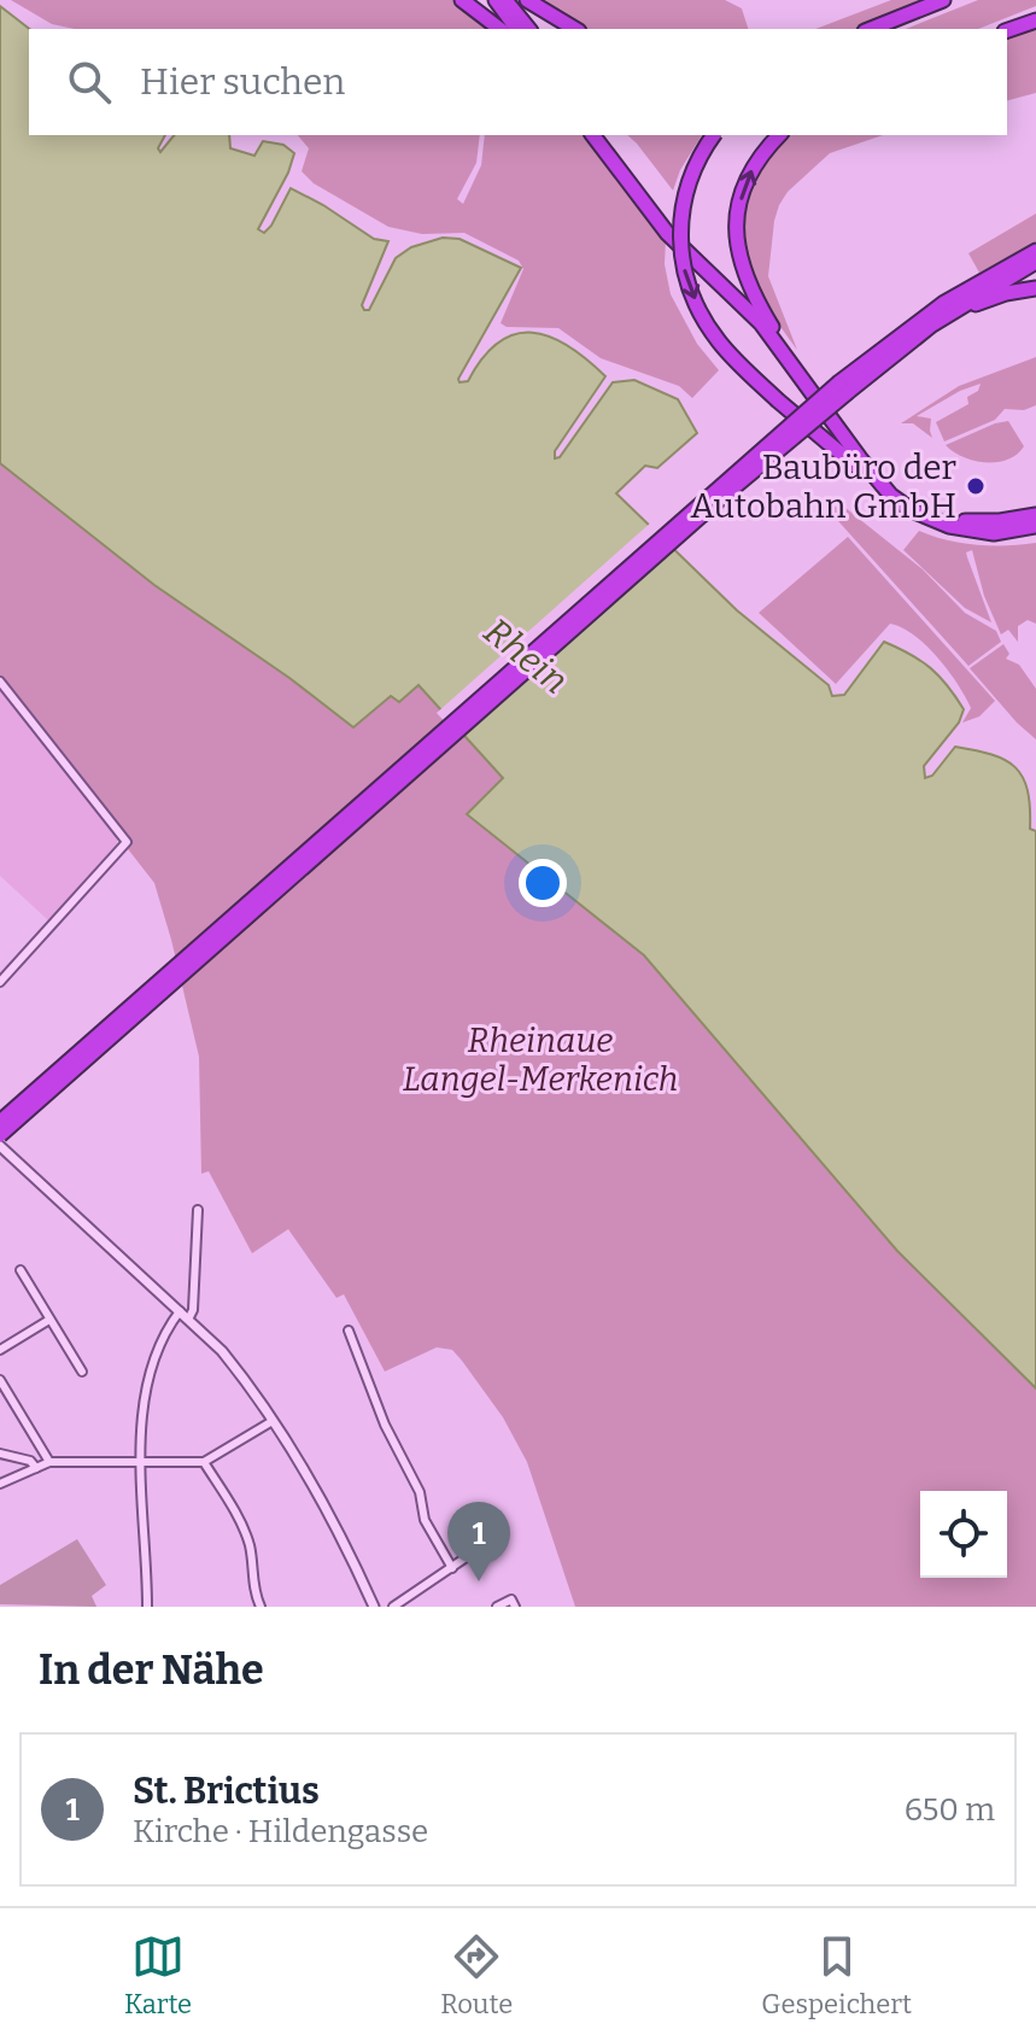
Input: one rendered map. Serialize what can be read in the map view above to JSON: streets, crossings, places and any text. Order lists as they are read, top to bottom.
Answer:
{
  "water": ["Rhein"],
  "parks": ["Rheinaue Langel-Merkenich"],
  "places": ["Baubüro der Autobahn GmbH"],
  "page": {
    "search": "Hier suchen",
    "pins": "1",
    "heading": "In der Nähe",
    "list": [
      {
        "mark": "1",
        "name": "St. Brictius",
        "note": "Kirche · Hildengasse",
        "value": "650 m"
      }
    ],
    "nav": ["Karte", "Route", "Gespeichert"]
  }
}
